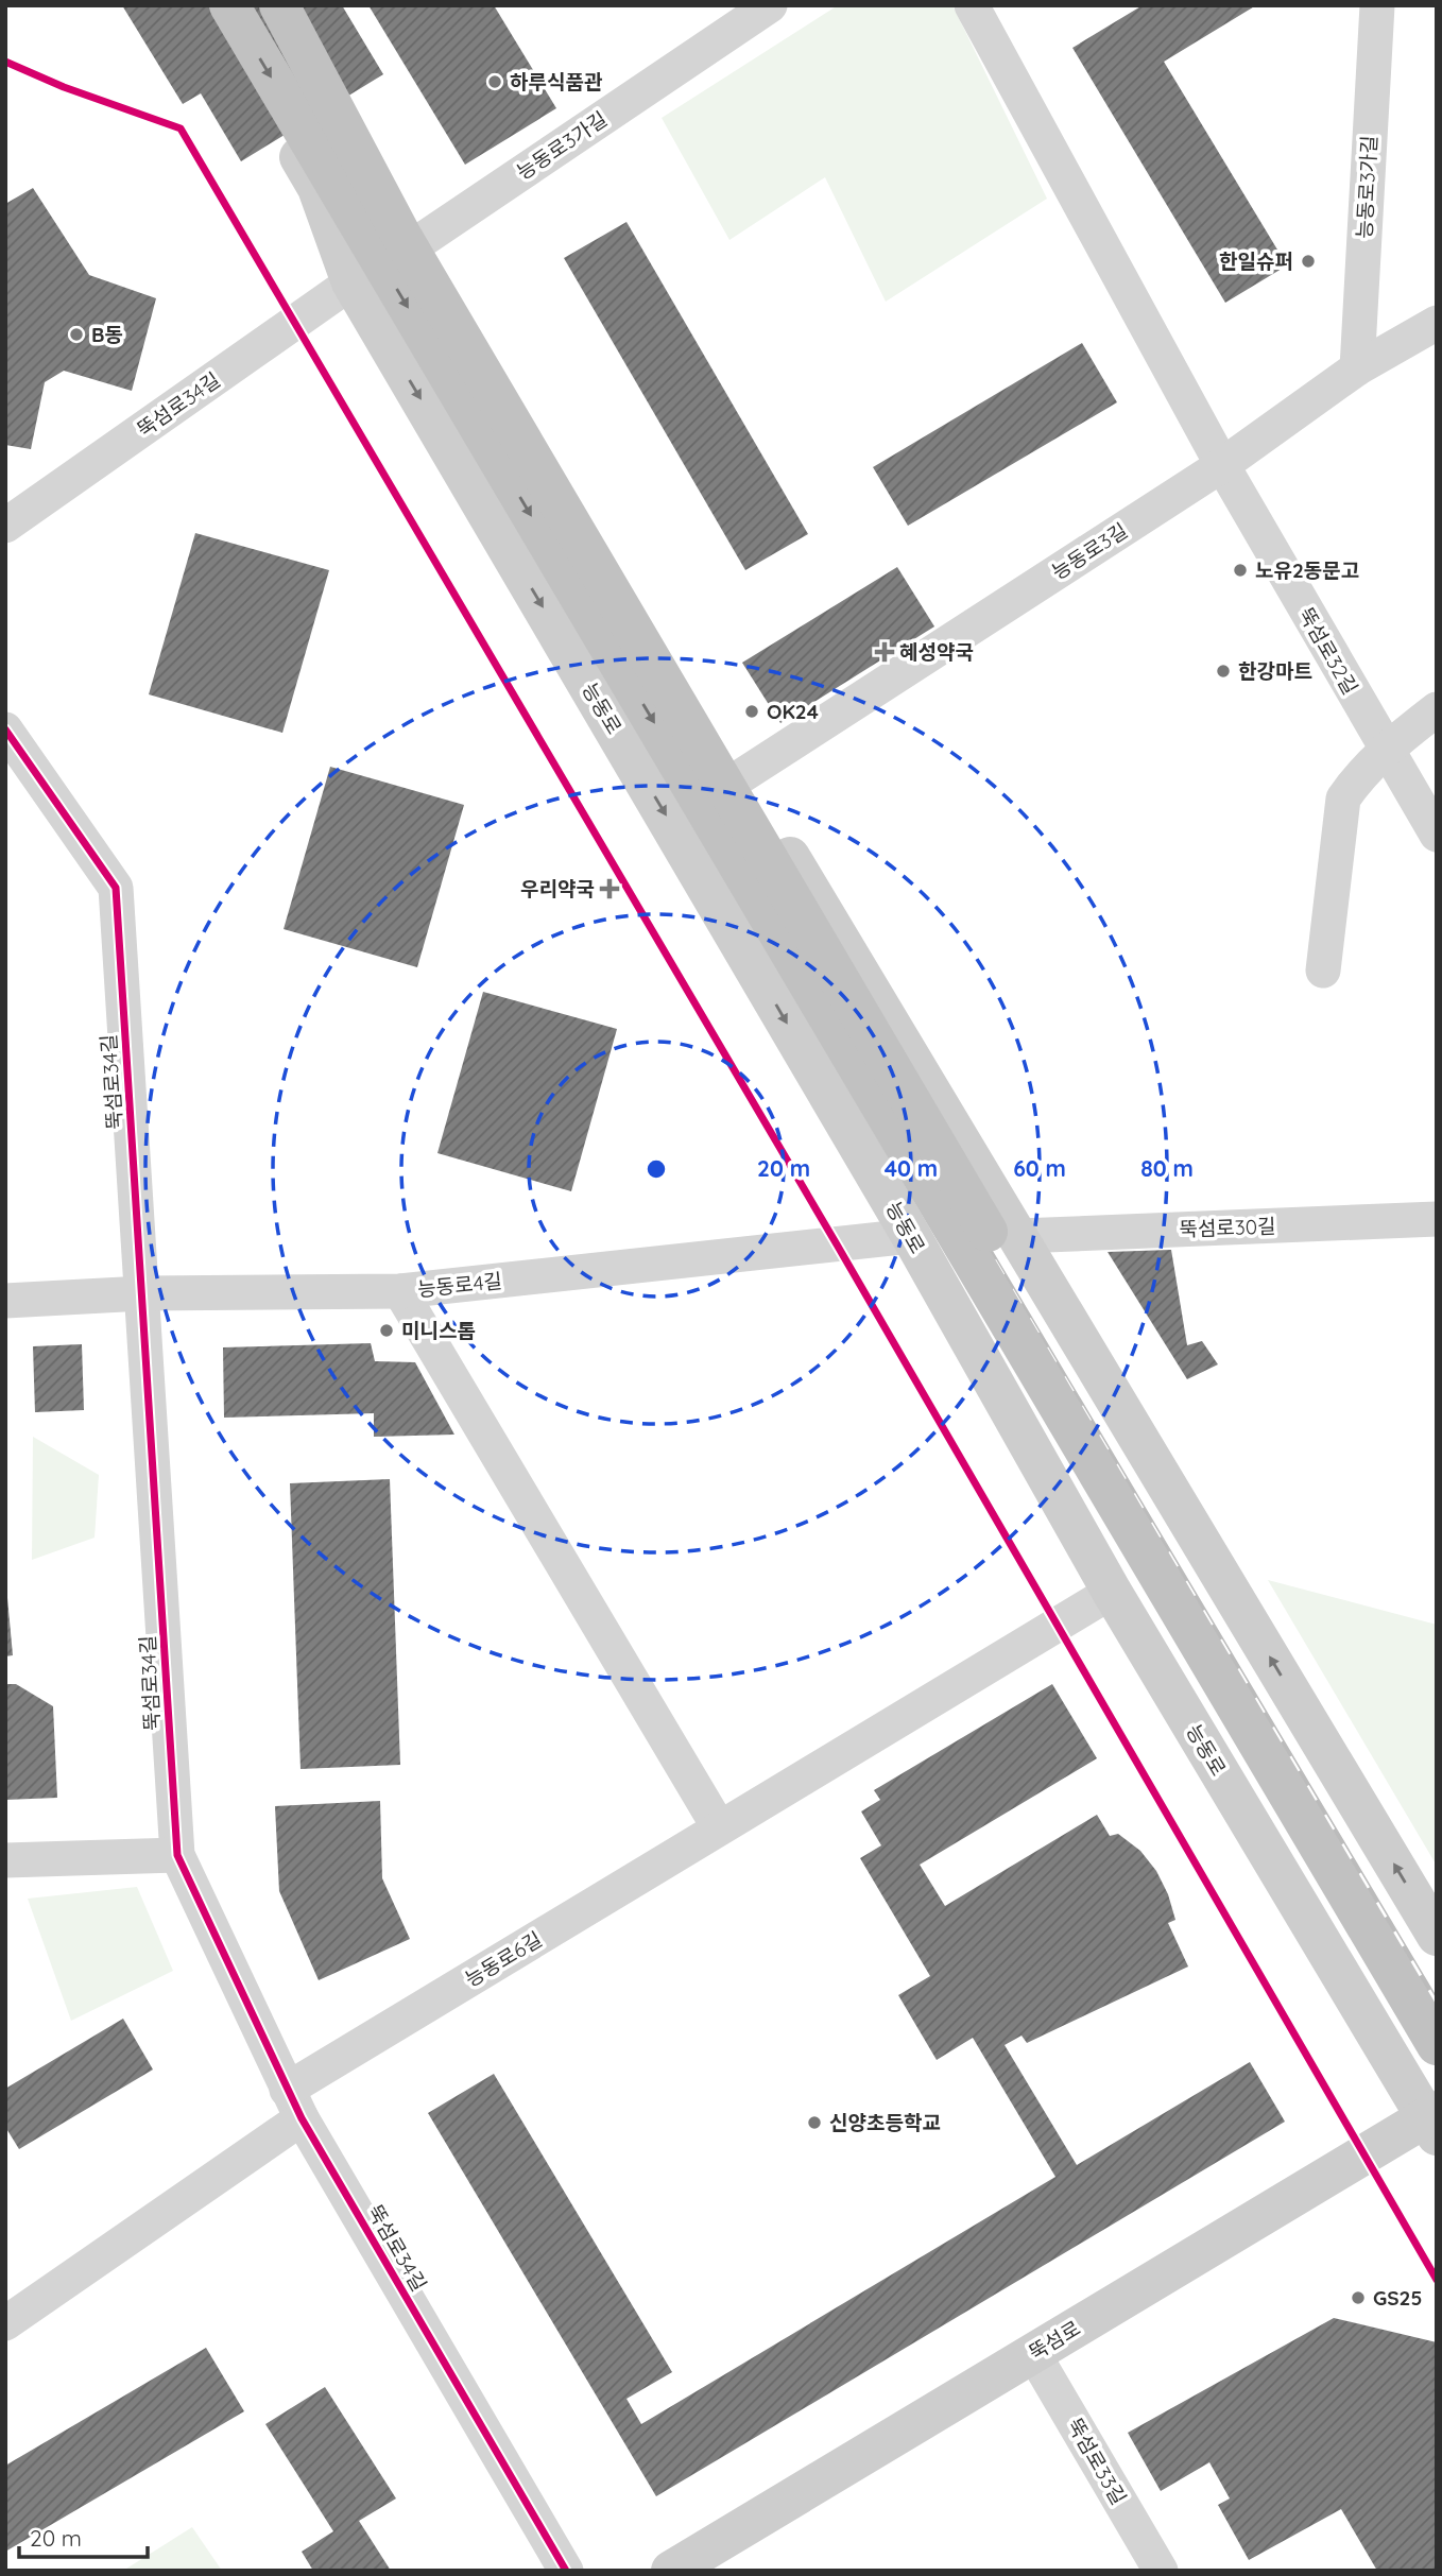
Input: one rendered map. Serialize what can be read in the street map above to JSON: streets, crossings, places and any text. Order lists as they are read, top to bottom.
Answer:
{
  "streets": {
    "main road": ["능동로", "뚝섬로"],
    "street": [
      "능동로3가길",
      "뚝섬로34길",
      "능동로3길",
      "뚝섬로32길",
      "뚝섬로30길",
      "능동로4길",
      "능동로6길",
      "뚝섬로33길"
    ]
  },
  "crossings": [
    ["능동로3가길", "뚝섬로34길"],
    ["능동로3가길", "능동로3길"],
    ["능동로3가길", "능동로"],
    ["뚝섬로34길", "능동로"],
    ["뚝섬로34길", "능동로4길"],
    ["뚝섬로34길", "능동로6길"],
    ["능동로3길", "뚝섬로32길"],
    ["능동로", "능동로4길"],
    ["능동로", "능동로6길"],
    ["능동로", "뚝섬로"],
    ["뚝섬로", "뚝섬로33길"]
  ],
  "places": {
    "other": [
      "하루식품관",
      "한일슈퍼",
      "B동",
      "노유2동문고",
      "한강마트",
      "OK24",
      "미니스톱",
      "신양초등학교",
      "GS25"
    ],
    "health": ["혜성약국", "우리약국"]
  },
  "scale_bar": "20 m",
  "rings": [
    "20 m",
    "40 m",
    "60 m",
    "80 m"
  ]
}
